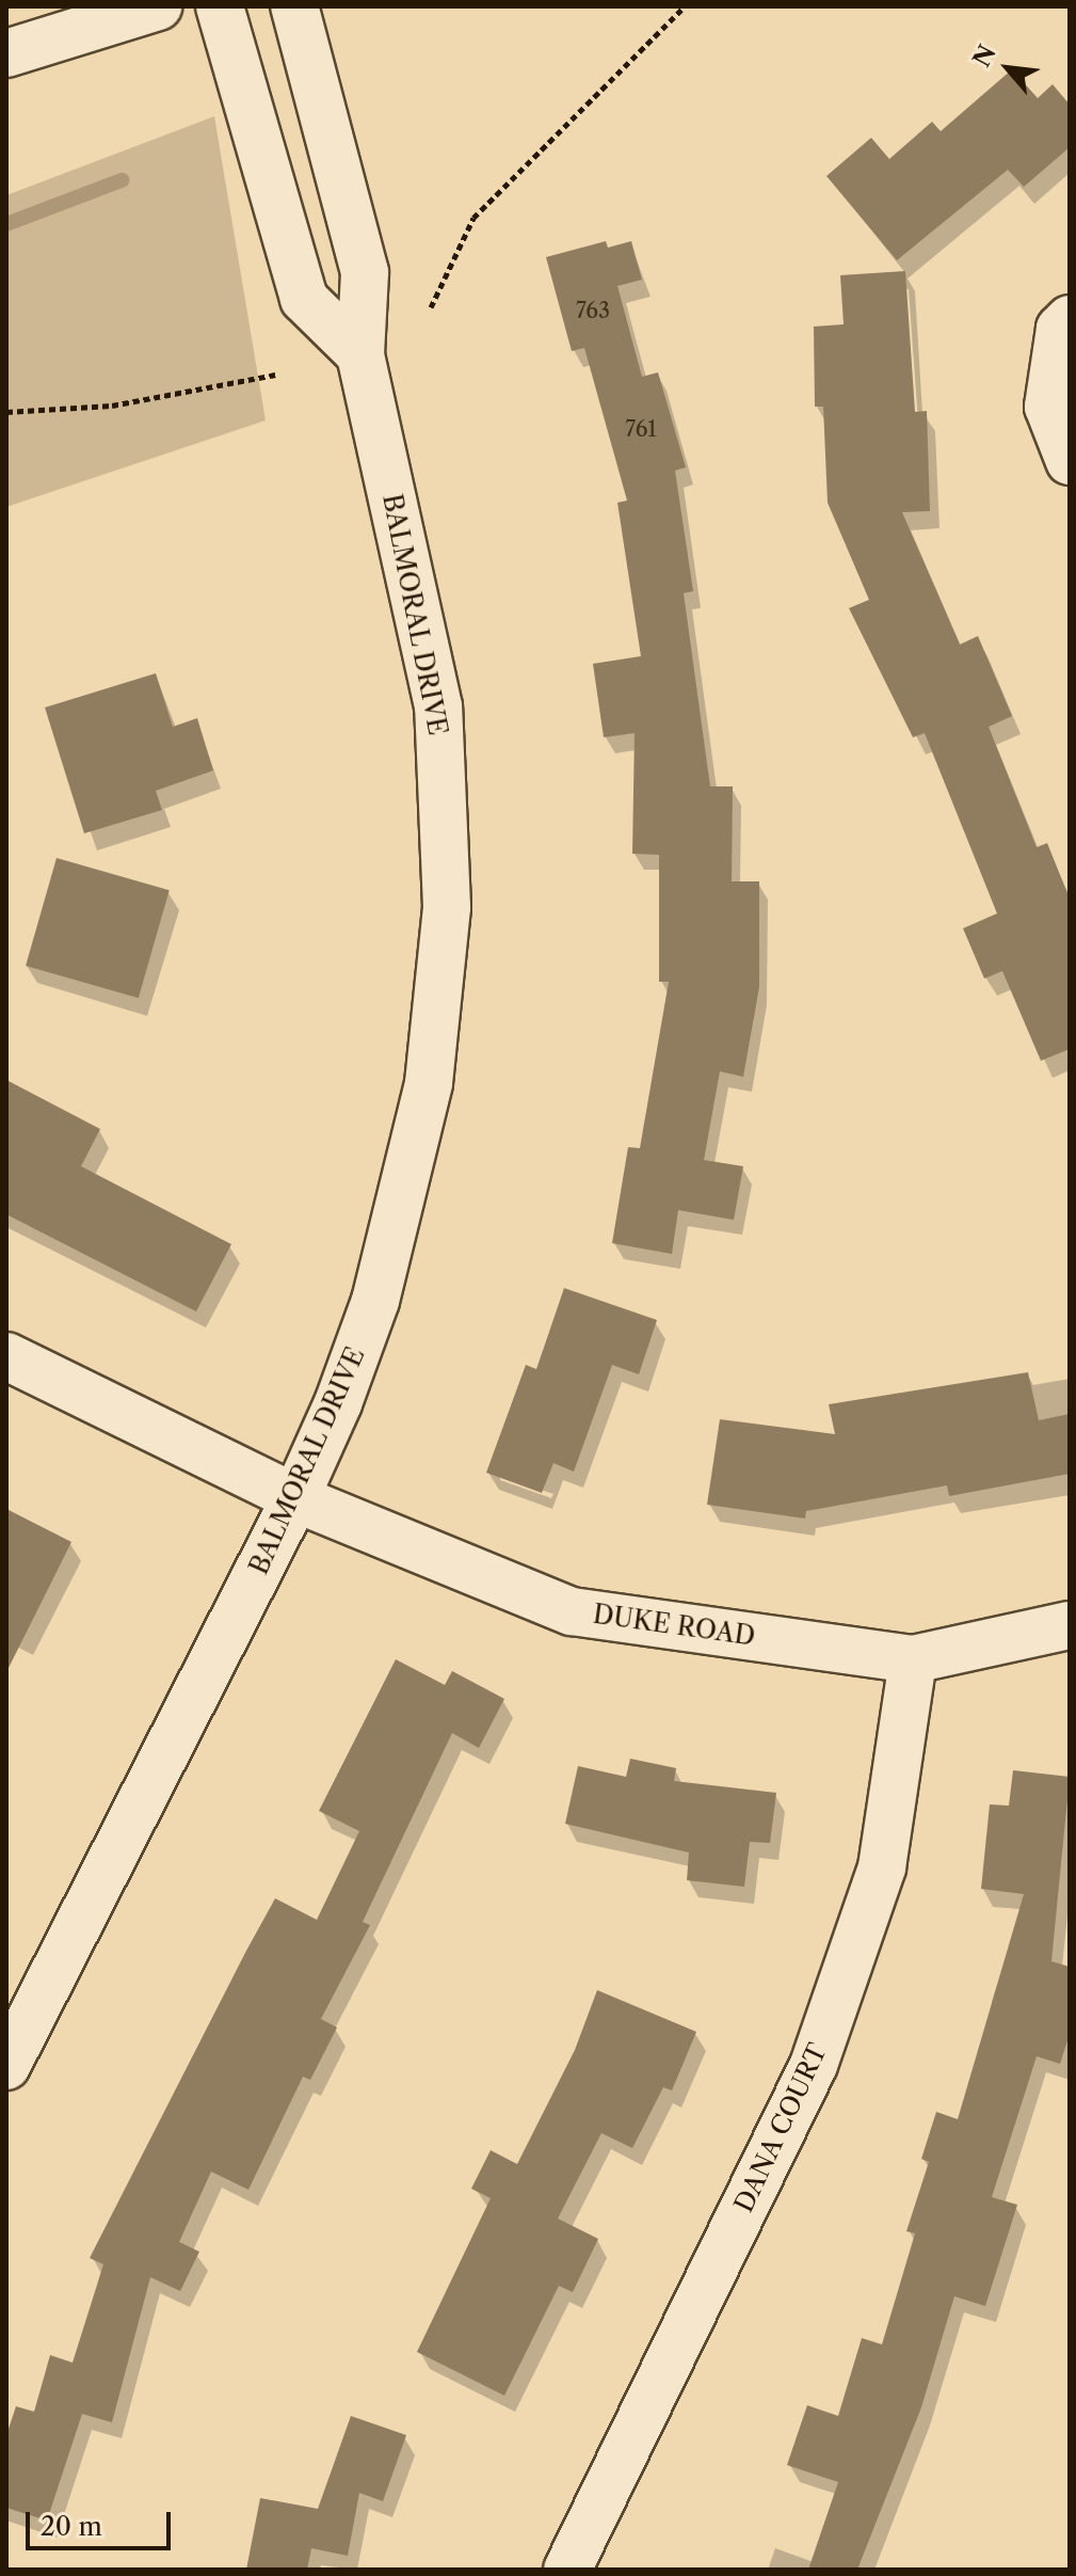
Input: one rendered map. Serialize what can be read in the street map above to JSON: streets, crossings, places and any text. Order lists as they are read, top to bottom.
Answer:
{
  "streets": {
    "street": ["BALMORAL DRIVE", "DUKE ROAD", "DANA COURT"]
  },
  "crossings": [
    ["BALMORAL DRIVE", "DUKE ROAD"],
    ["DUKE ROAD", "DANA COURT"]
  ],
  "house_numbers": ["763", "761"],
  "scale_bar": "20 m",
  "north": "top left"
}
